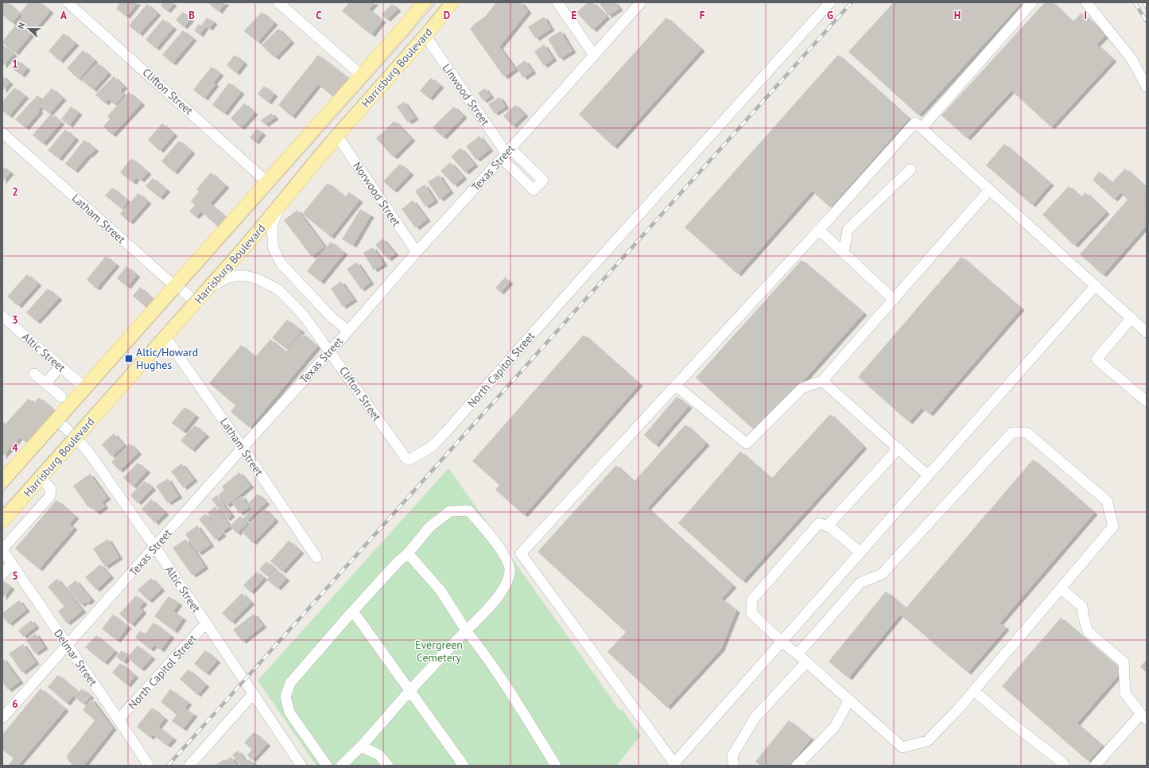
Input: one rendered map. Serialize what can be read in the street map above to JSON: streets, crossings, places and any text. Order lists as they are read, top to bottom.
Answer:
{
  "streets": {
    "main road": ["Harrisburg Boulevard"],
    "street": [
      "Clifton Street",
      "Linwood Street",
      "Texas Street",
      "Norwood Street",
      "Latham Street",
      "Altic Street",
      "North Capitol Street",
      "Delmar Street"
    ]
  },
  "crossings": [
    ["Harrisburg Boulevard", "Clifton Street"],
    ["Harrisburg Boulevard", "Linwood Street"],
    ["Harrisburg Boulevard", "Norwood Street"],
    ["Harrisburg Boulevard", "Latham Street"],
    ["Harrisburg Boulevard", "Altic Street"],
    ["Clifton Street", "Texas Street"],
    ["Clifton Street", "North Capitol Street"],
    ["Linwood Street", "Texas Street"],
    ["Texas Street", "Norwood Street"],
    ["Texas Street", "Latham Street"],
    ["Texas Street", "Altic Street"],
    ["Texas Street", "Delmar Street"],
    ["Altic Street", "North Capitol Street"],
    ["North Capitol Street", "Delmar Street"]
  ],
  "parks": ["Evergreen Cemetery"],
  "places": {
    "transit": ["Altic/Howard Hughes"]
  },
  "north": "left",
  "grid": {
    "columns": [
      "A",
      "B",
      "C",
      "D",
      "E",
      "F",
      "G",
      "H",
      "I"
    ],
    "rows": [
      "1",
      "2",
      "3",
      "4",
      "5",
      "6"
    ]
  }
}
